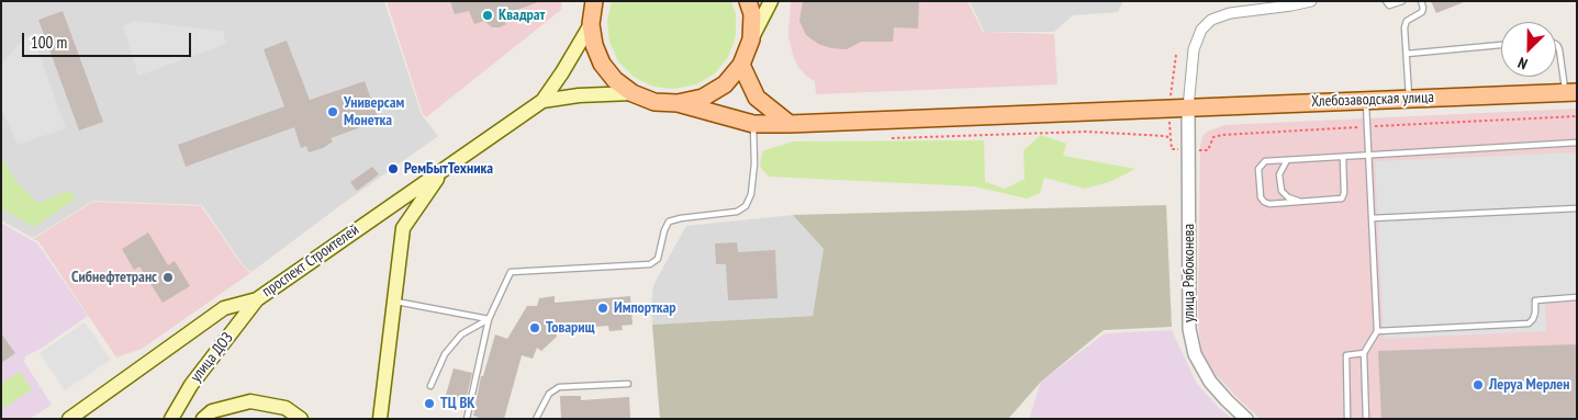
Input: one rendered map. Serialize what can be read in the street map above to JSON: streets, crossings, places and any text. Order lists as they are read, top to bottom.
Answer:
{
  "streets": {
    "main road": ["Хлебозаводская улица", "проспект Строителей", "улица ДОЗ"],
    "street": ["улица Рябоконева"]
  },
  "crossings": [
    ["Хлебозаводская улица", "улица Рябоконева"],
    ["проспект Строителей", "улица ДОЗ"]
  ],
  "places": [
    "Квадрат",
    "Универсам Монетка",
    "РемБытТехника",
    "Сибнефтетранс",
    "Импорткар",
    "Товарищ",
    "Леруа Мерлен",
    "ТЦ ВК"
  ],
  "scale_bar": "100 m",
  "north": "bottom left"
}
